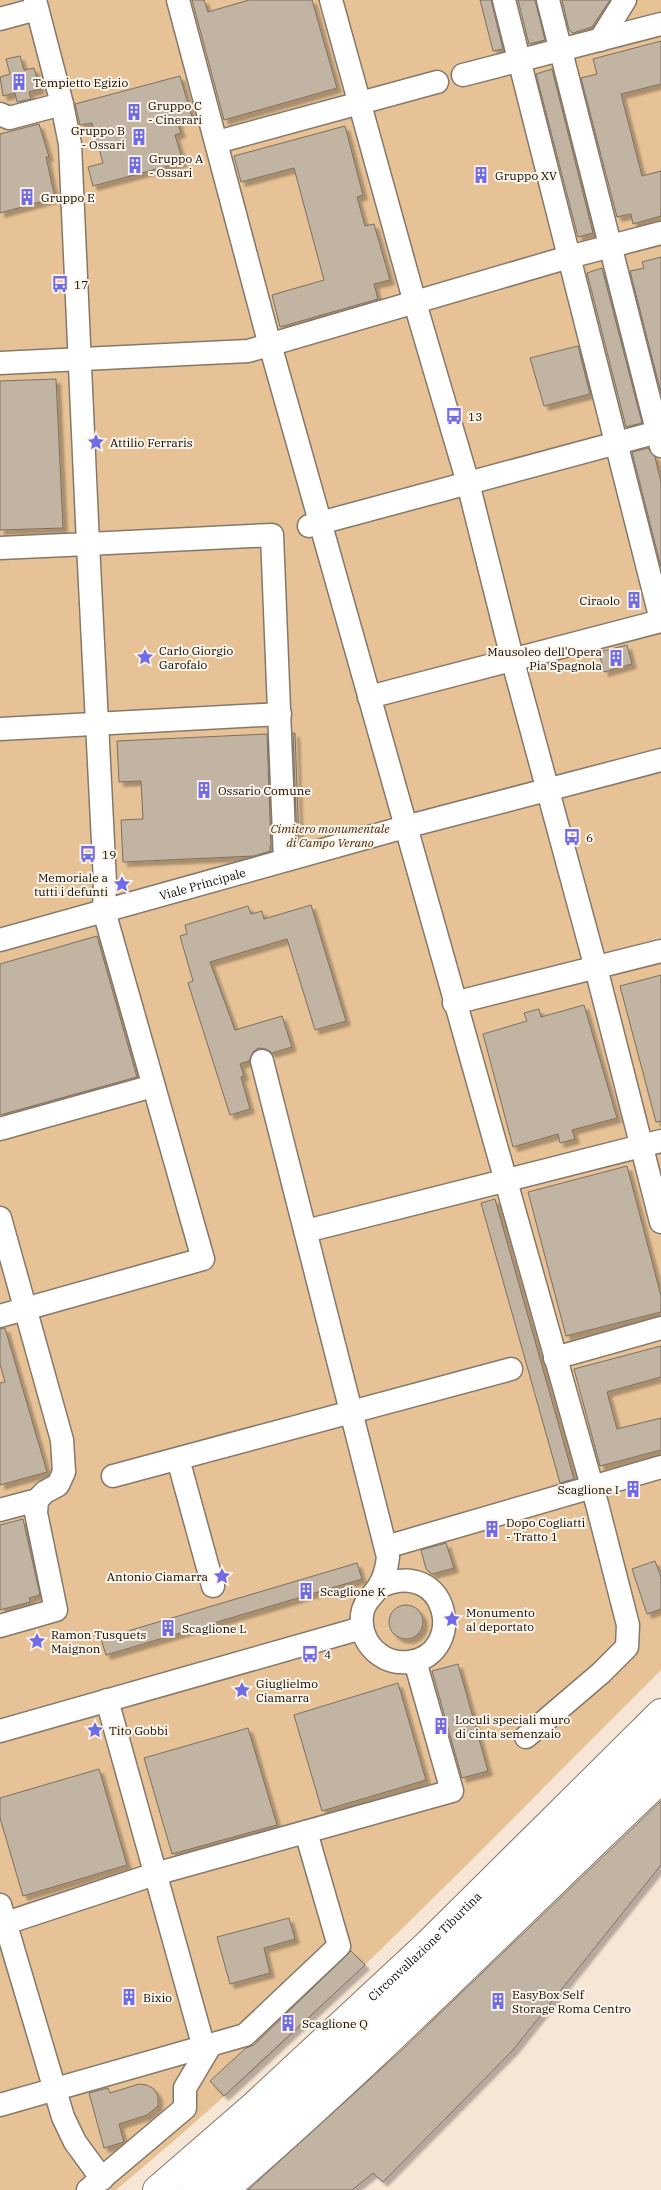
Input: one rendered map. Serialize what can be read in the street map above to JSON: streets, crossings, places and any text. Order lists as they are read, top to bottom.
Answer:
{
  "streets": {
    "highway": ["Circonvallazione Tiburtina"],
    "lane": ["Viale Principale"]
  },
  "parks": ["Cimitero monumentale di Campo Verano"],
  "places": {
    "building": [
      "Tempietto Egizio",
      "Gruppo C - Cinerari",
      "Gruppo B - Ossari",
      "Gruppo A - Ossari",
      "Gruppo XV",
      "Gruppo E",
      "Ciraolo",
      "Mausoleo dell'Opera Pia Spagnola",
      "Ossario Comune",
      "Scaglione I",
      "Dopo Cogliatti - Tratto 1",
      "Scaglione K",
      "Scaglione L",
      "Loculi speciali muro di cinta semenzaio",
      "Bixio",
      "EasyBox Self Storage Roma Centro",
      "Scaglione Q"
    ],
    "bus stop": [
      "17",
      "13",
      "6",
      "19",
      "4"
    ],
    "place": [
      "Attilio Ferraris",
      "Carlo Giorgio Garofalo",
      "Memoriale a tutti i defunti",
      "Antonio Ciamarra",
      "Monumento al deportato",
      "Ramon Tusquets Maignon",
      "Giuglielmo Ciamarra",
      "Tito Gobbi"
    ]
  }
}
